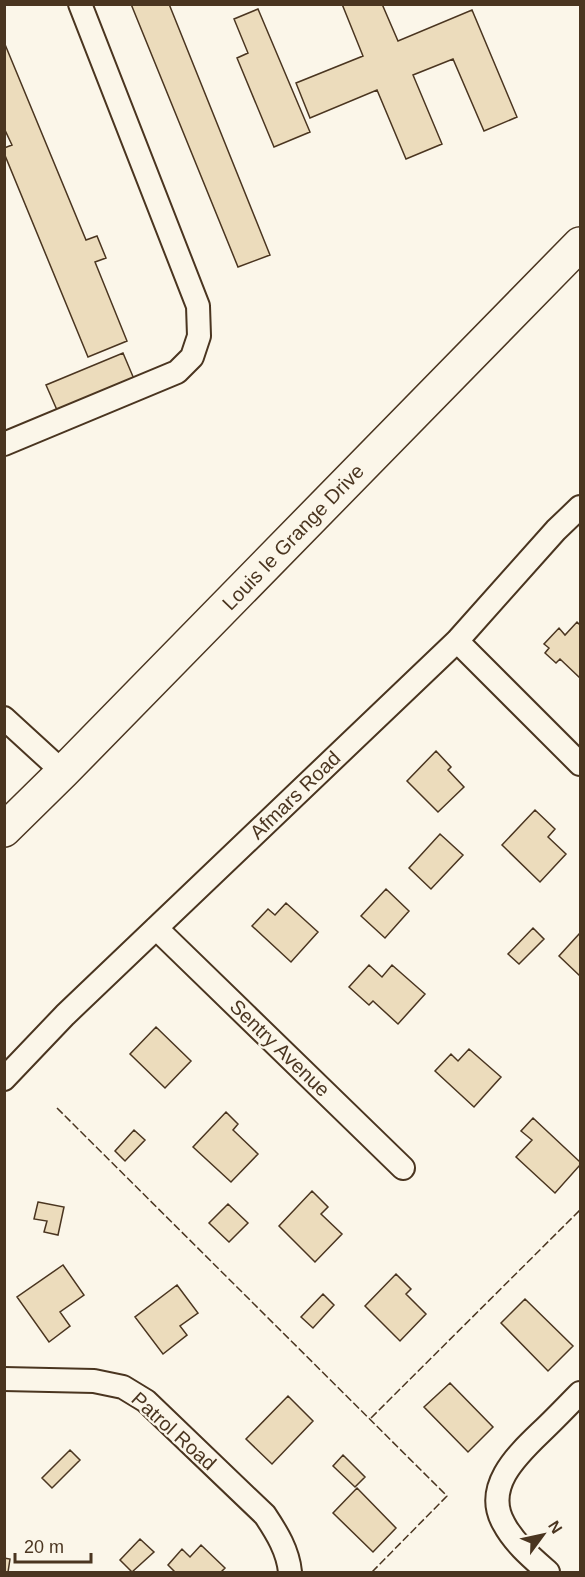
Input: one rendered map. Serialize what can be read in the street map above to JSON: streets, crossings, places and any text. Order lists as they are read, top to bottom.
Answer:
{
  "streets": {
    "main road": ["Louis le Grange Drive"],
    "street": ["Afmars Road", "Sentry Avenue", "Patrol Road"]
  },
  "crossings": [
    ["Afmars Road", "Sentry Avenue"]
  ],
  "scale_bar": "20 m",
  "north": "top right"
}
